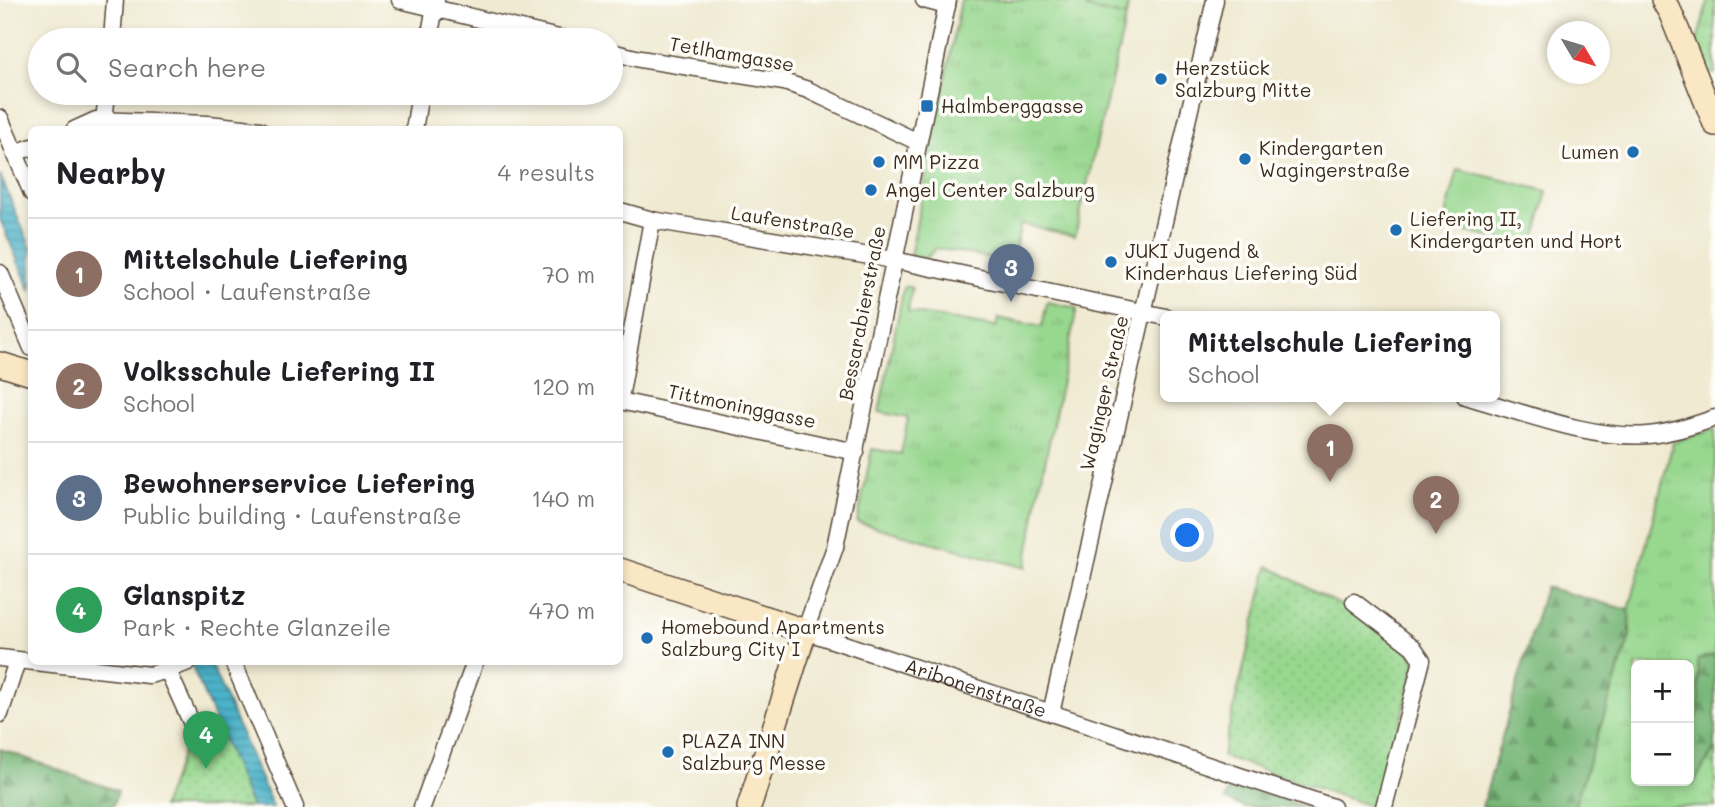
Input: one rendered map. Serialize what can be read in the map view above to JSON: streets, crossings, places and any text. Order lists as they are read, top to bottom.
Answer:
{
  "streets": {
    "street": [
      "Tetlhamgasse",
      "Laufenstraße",
      "Bessarabierstraße",
      "Waginger Straße",
      "Tittmoninggasse",
      "Aribonenstraße"
    ]
  },
  "crossings": [
    ["Tetlhamgasse", "Bessarabierstraße"],
    ["Laufenstraße", "Bessarabierstraße"],
    ["Laufenstraße", "Waginger Straße"],
    ["Bessarabierstraße", "Tittmoninggasse"],
    ["Bessarabierstraße", "Aribonenstraße"],
    ["Waginger Straße", "Aribonenstraße"]
  ],
  "places": {
    "other": [
      "Herzstück Salzburg Mitte",
      "Lumen",
      "Kindergarten Wagingerstraße",
      "MM Pizza",
      "Angel Center Salzburg",
      "Liefering II, Kindergarten und Hort",
      "JUKI Jugend & Kinderhaus Liefering Süd",
      "Homebound Apartments Salzburg City I",
      "PLAZA INN Salzburg Messe"
    ],
    "transit": ["Halmberggasse"]
  },
  "north": "bottom right",
  "page": {
    "search": "Search here",
    "heading": ["Nearby", "4 results"],
    "list": [
      {
        "mark": "1",
        "name": "Mittelschule Liefering",
        "note": "School · Laufenstraße",
        "value": "70 m"
      },
      {
        "mark": "2",
        "name": "Volksschule Liefering II",
        "note": "School",
        "value": "120 m"
      },
      {
        "mark": "3",
        "name": "Bewohnerservice Liefering",
        "note": "Public building · Laufenstraße",
        "value": "140 m"
      },
      {
        "mark": "4",
        "name": "Glanspitz",
        "note": "Park · Rechte Glanzeile",
        "value": "470 m"
      }
    ],
    "pins": [
      "3",
      "1",
      "2",
      "4"
    ],
    "popup": ["Mittelschule Liefering", "School"],
    "map_buttons": ["+", "−"]
  }
}
